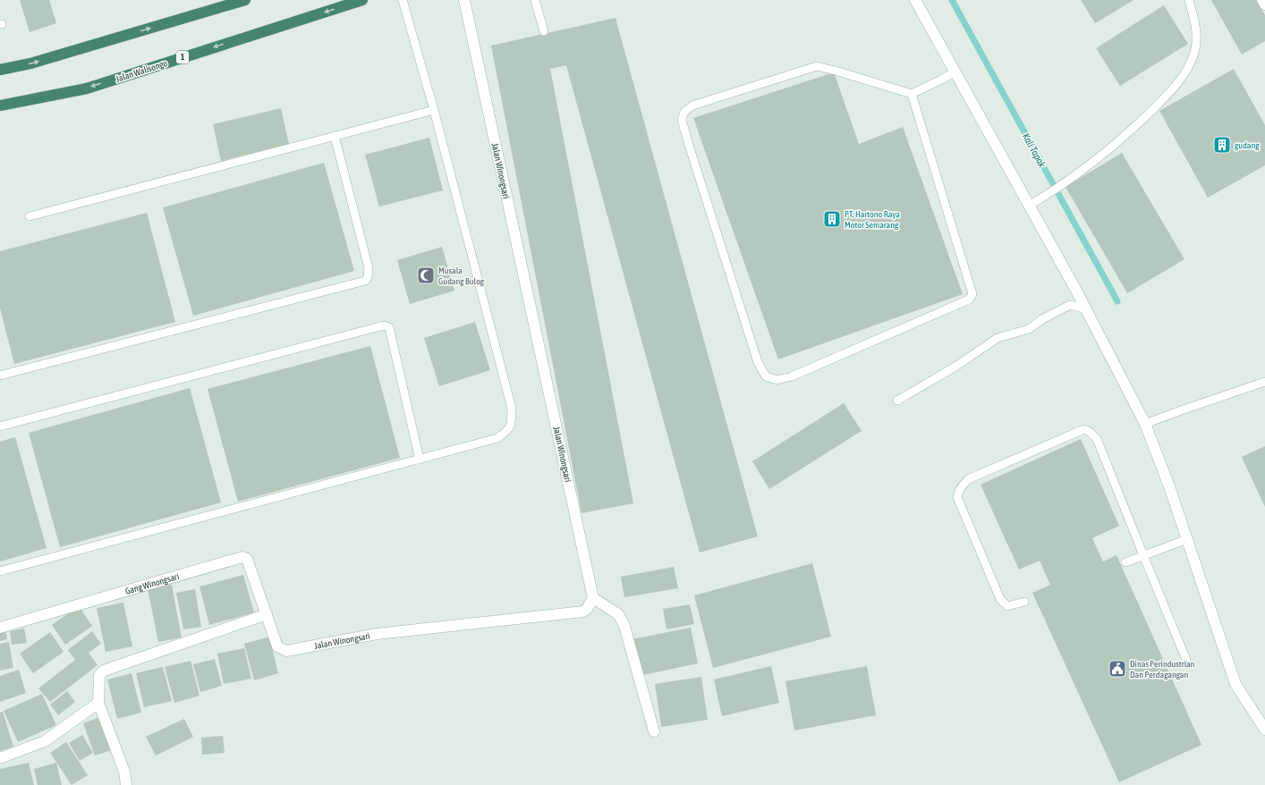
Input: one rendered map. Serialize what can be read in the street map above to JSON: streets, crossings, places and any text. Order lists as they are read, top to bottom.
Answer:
{
  "streets": {
    "highway": ["1", "Jalan Walisongo"],
    "street": ["Jalan Winongsari", "Gang Winongsari"]
  },
  "crossings": [
    ["Jalan Winongsari", "Gang Winongsari"]
  ],
  "water": ["Kali Tapak"],
  "places": {
    "building": ["gudang", "PT. Hartono Raya Motor Semarang"],
    "mosque": ["Musala Gudang Bulog"],
    "public building": ["Dinas Perindustrian Dan Perdagangan"]
  }
}
